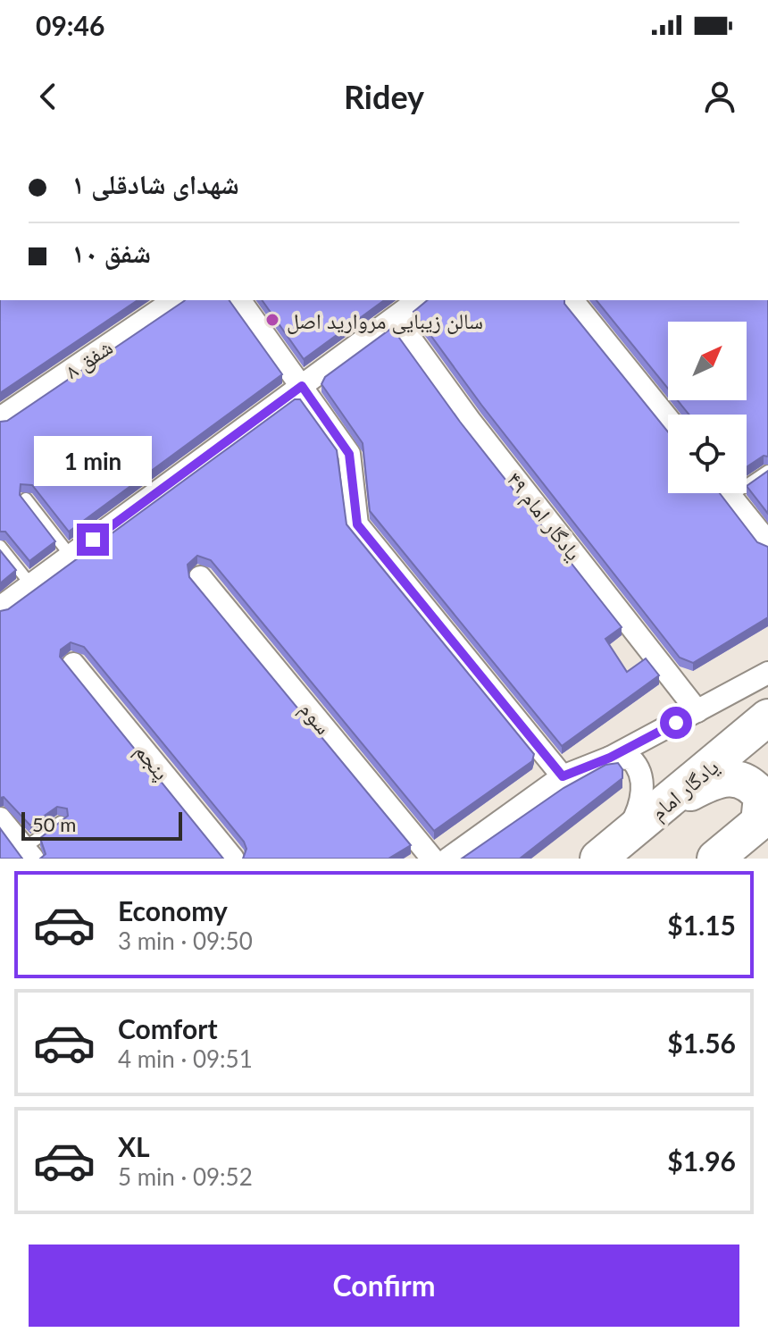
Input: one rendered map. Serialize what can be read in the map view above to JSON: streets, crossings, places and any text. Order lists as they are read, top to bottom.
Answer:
{
  "streets": {
    "main road": ["یادگار امام"],
    "street": [
      "شفق ۸",
      "یادگار امام ۴۹",
      "سوم",
      "پنجم"
    ]
  },
  "places": ["سالن زیبایی مروارید اصل"],
  "scale_bar": "50 m",
  "north": "top right",
  "page": {
    "status": "09:46",
    "header": "Ridey",
    "banner": ["شهدای شادقلی ۱", "شفق ۱۰"],
    "bubble": "1 min",
    "scale": "50 m",
    "list": [
      {
        "name": "Economy",
        "note": "3 min · 09:50",
        "value": "$1.15"
      },
      {
        "name": "Comfort",
        "note": "4 min · 09:51",
        "value": "$1.56"
      },
      {
        "name": "XL",
        "note": "5 min · 09:52",
        "value": "$1.96"
      }
    ],
    "buttons": "Confirm"
  }
}
